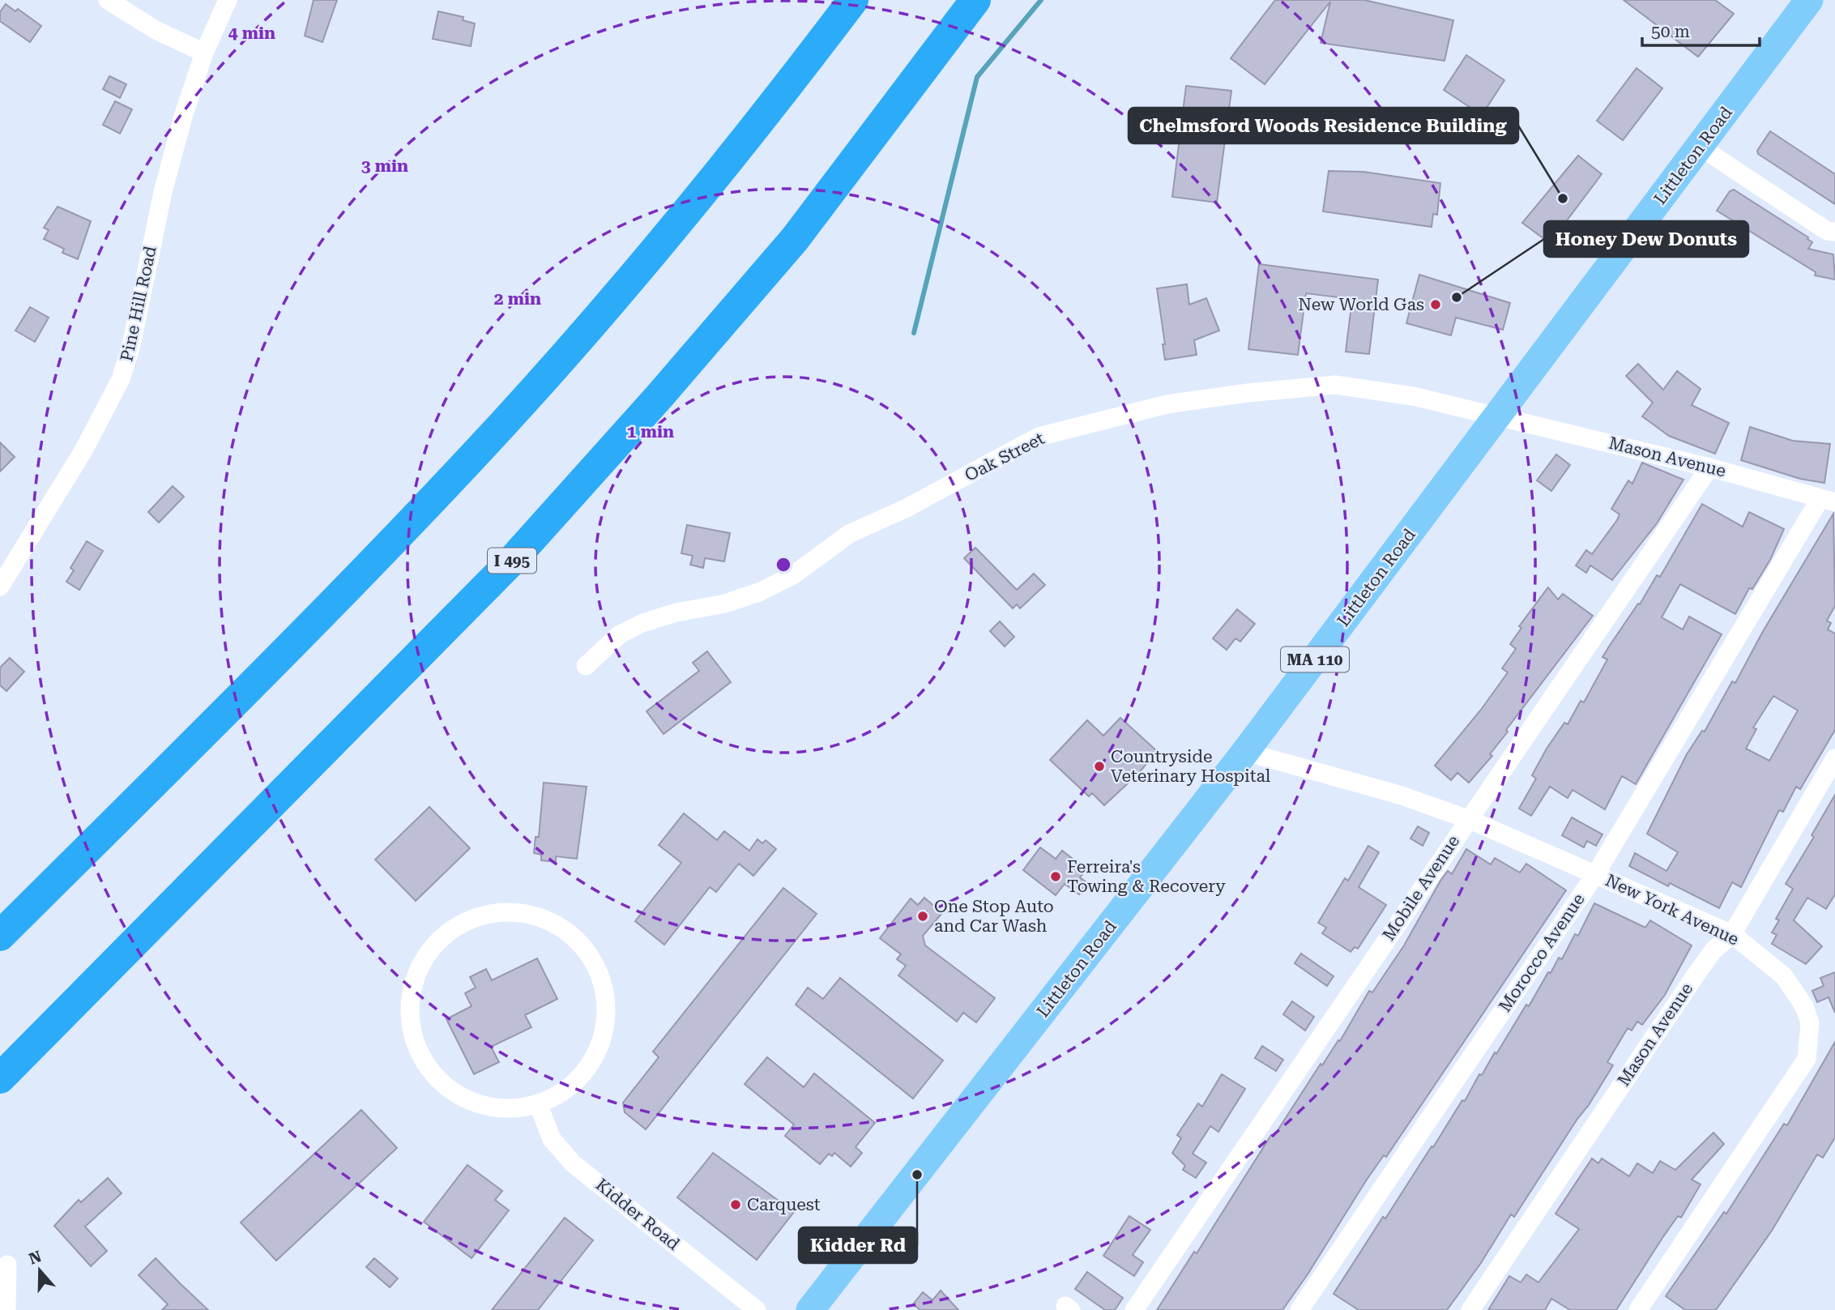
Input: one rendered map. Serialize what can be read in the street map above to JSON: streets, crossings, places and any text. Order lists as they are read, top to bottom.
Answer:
{
  "streets": {
    "highway": ["I 495"],
    "main road": ["Littleton Road", "MA 110"],
    "street": [
      "Pine Hill Road",
      "Oak Street",
      "Mason Avenue",
      "Mobile Avenue",
      "New York Avenue",
      "Morocco Avenue",
      "Kidder Road"
    ]
  },
  "crossings": [
    ["Littleton Road", "Oak Street"],
    ["Littleton Road", "Mason Avenue"],
    ["Littleton Road", "New York Avenue"],
    ["Oak Street", "Mason Avenue"],
    ["Mason Avenue", "Mobile Avenue"],
    ["Mason Avenue", "New York Avenue"],
    ["Mason Avenue", "Morocco Avenue"],
    ["Mobile Avenue", "New York Avenue"],
    ["New York Avenue", "Morocco Avenue"]
  ],
  "places": [
    "Chelmsford Woods Residence Building",
    "Honey Dew Donuts",
    "New World Gas",
    "Countryside Veterinary Hospital",
    "Ferreira's Towing & Recovery",
    "One Stop Auto and Car Wash",
    "Kidder Rd",
    "Carquest"
  ],
  "scale_bar": "50 m",
  "north": "top",
  "rings": [
    "4 min",
    "3 min",
    "2 min",
    "1 min"
  ]
}
